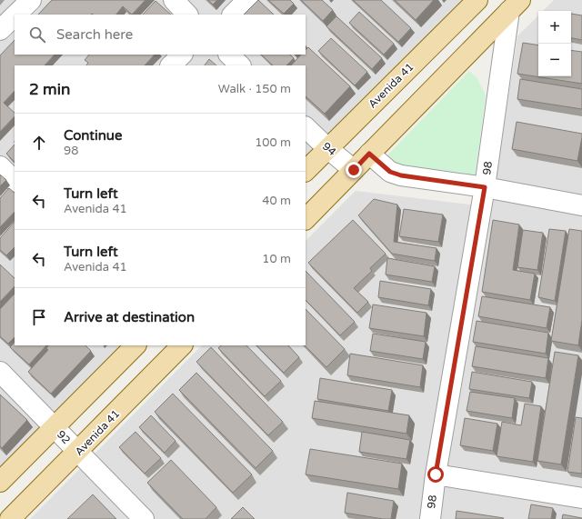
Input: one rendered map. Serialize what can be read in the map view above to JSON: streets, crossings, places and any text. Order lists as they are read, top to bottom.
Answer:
{
  "streets": {
    "main road": ["Avenida 41"],
    "street": ["94", "98", "92"]
  },
  "crossings": [
    ["Avenida 41", "94"],
    ["Avenida 41", "92"]
  ],
  "page": {
    "map_buttons": ["+", "−"],
    "search": "Search here",
    "heading": ["2 min", "Walk · 150 m"],
    "list": [
      ["Continue", "98", "100 m"],
      ["Turn left", "Avenida 41", "40 m"],
      ["Turn left", "Avenida 41", "10 m"],
      "Arrive at destination"
    ]
  }
}
